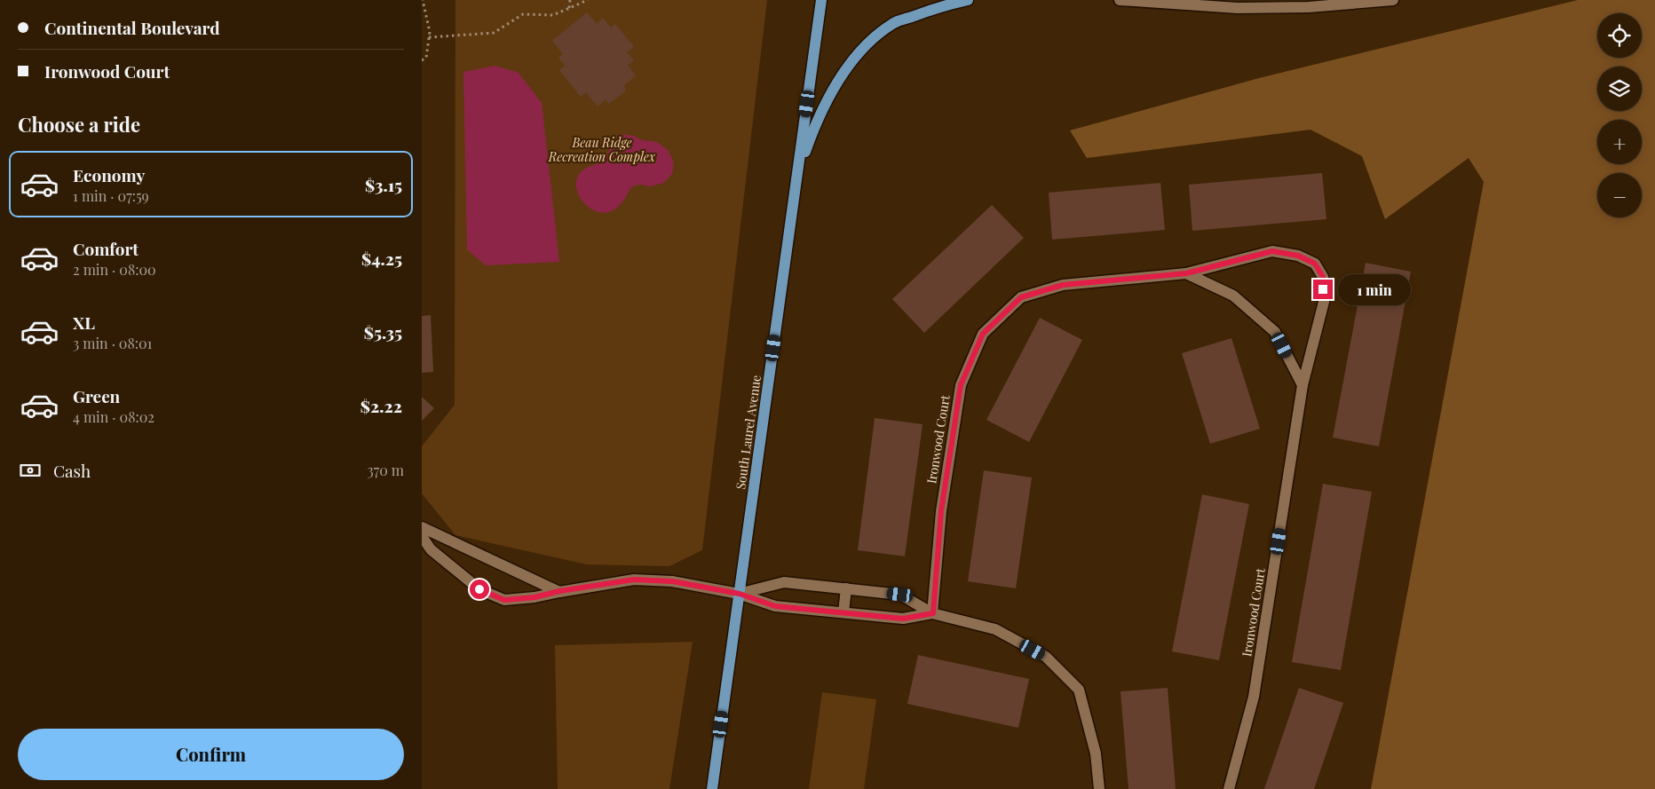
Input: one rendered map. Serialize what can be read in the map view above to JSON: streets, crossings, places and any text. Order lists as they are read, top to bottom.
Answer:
{
  "streets": {
    "main road": ["South Laurel Avenue"],
    "street": ["Ironwood Court"]
  },
  "parks": ["Beau Ridge Recreation Complex"],
  "page": {
    "banner": ["Continental Boulevard", "Ironwood Court"],
    "map_buttons": ["+", "−"],
    "heading": "Choose a ride",
    "list": [
      {
        "name": "Economy",
        "note": "1 min · 07:59",
        "value": "$3.15"
      },
      {
        "name": "Comfort",
        "note": "2 min · 08:00",
        "value": "$4.25"
      },
      {
        "name": "XL",
        "note": "3 min · 08:01",
        "value": "$5.35"
      },
      {
        "name": "Green",
        "note": "4 min · 08:02",
        "value": "$2.22"
      }
    ],
    "bubble": "1 min",
    "pay": ["Cash", "370 m"],
    "buttons": "Confirm"
  }
}
